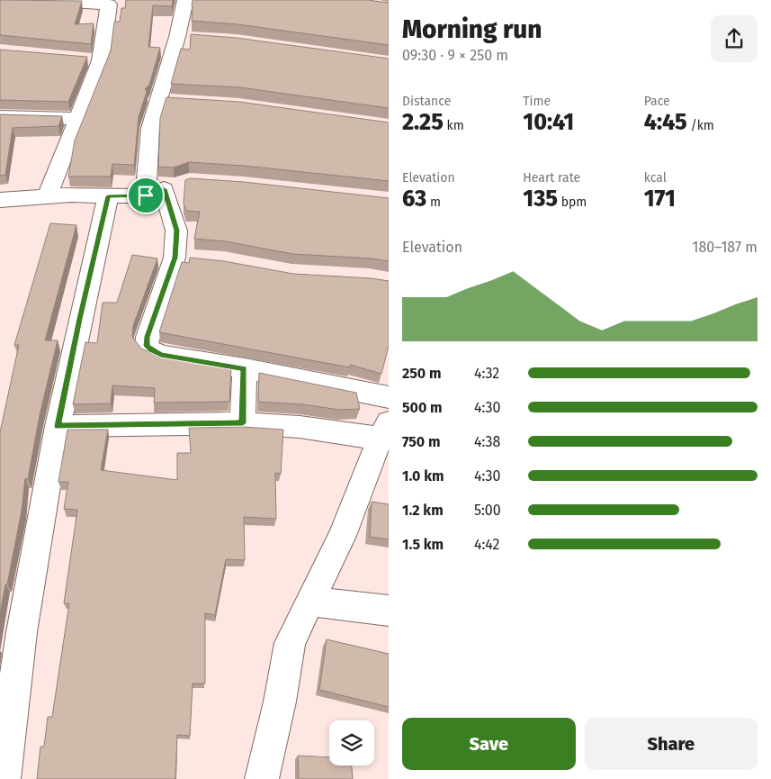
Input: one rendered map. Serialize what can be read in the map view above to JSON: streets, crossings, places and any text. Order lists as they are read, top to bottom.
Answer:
{
  "page": {
    "heading": ["Morning run", "09:30 · 9 × 250 m"],
    "stats": [
      ["Distance", "2.25 km"],
      ["Time", "10:41"],
      ["Pace", "4:45 /km"],
      ["Elevation", "63 m"],
      ["Heart rate", "135 bpm"],
      ["kcal", "171"]
    ],
    "chart": ["Elevation", "180–187 m"],
    "list": [
      {
        "name": "250 m",
        "note": "4:32"
      },
      {
        "name": "500 m",
        "note": "4:30"
      },
      {
        "name": "750 m",
        "note": "4:38"
      },
      {
        "name": "1.0 km",
        "note": "4:30"
      },
      {
        "name": "1.2 km",
        "note": "5:00"
      },
      {
        "name": "1.5 km",
        "note": "4:42"
      }
    ],
    "buttons": ["Save", "Share"]
  }
}
